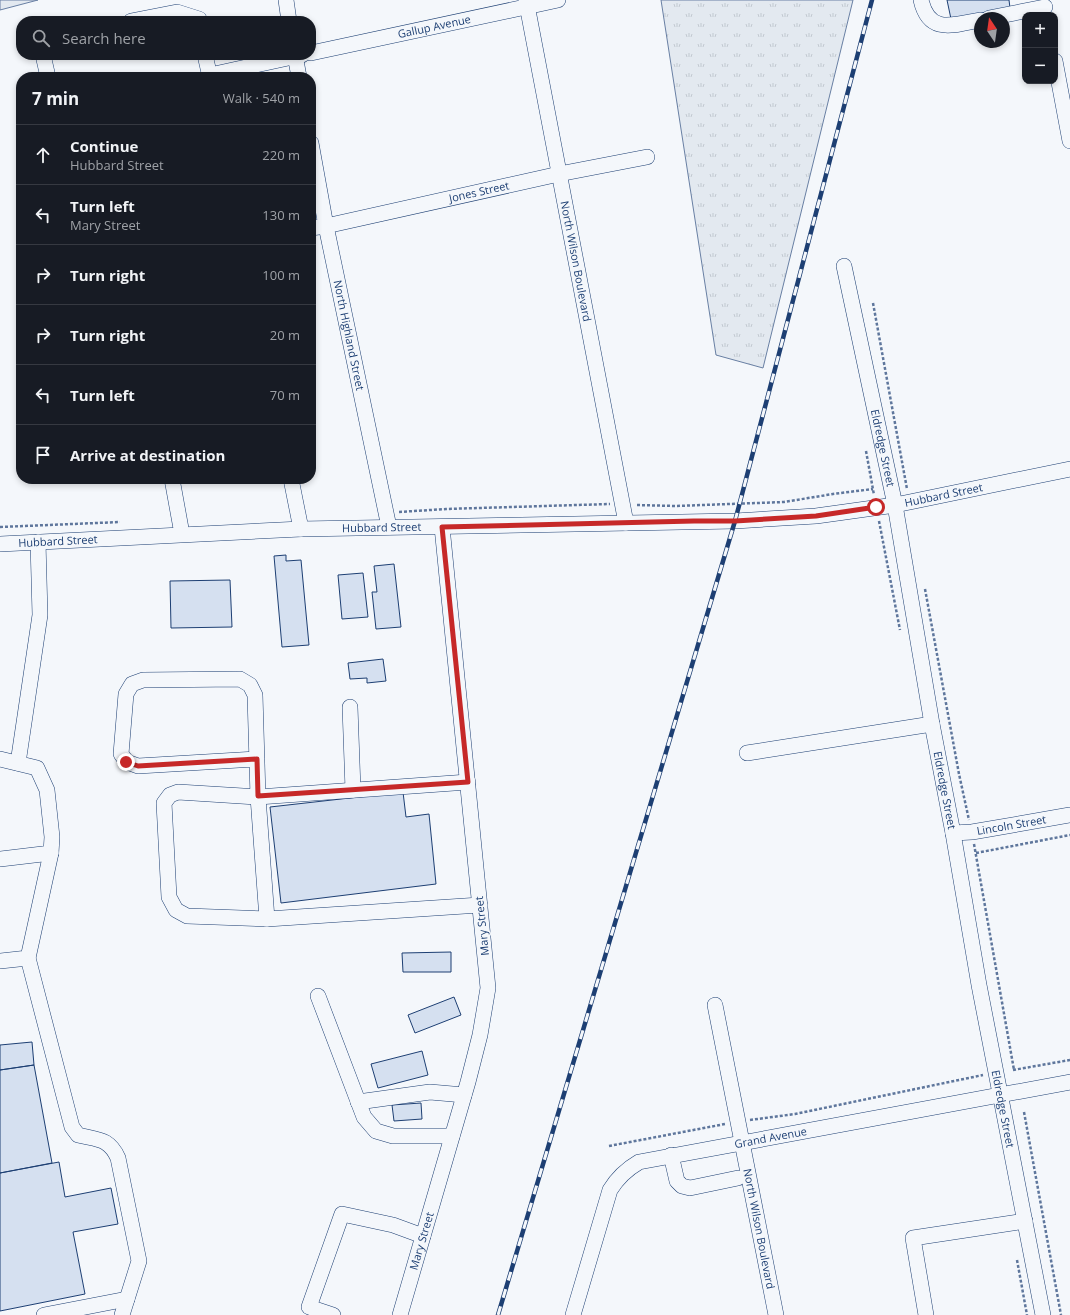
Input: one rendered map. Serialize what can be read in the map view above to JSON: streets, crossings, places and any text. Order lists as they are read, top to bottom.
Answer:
{
  "streets": {
    "street": [
      "Gallup Avenue",
      "Jones Street",
      "North Wilson Boulevard",
      "North Highland Street",
      "Eldredge Street",
      "Hubbard Street",
      "Lincoln Street",
      "Mary Street",
      "Grand Avenue"
    ]
  },
  "crossings": [
    ["Gallup Avenue", "North Wilson Boulevard"],
    ["Jones Street", "North Wilson Boulevard"],
    ["Jones Street", "North Highland Street"],
    ["North Wilson Boulevard", "Hubbard Street"],
    ["North Wilson Boulevard", "Grand Avenue"],
    ["North Highland Street", "Hubbard Street"],
    ["Eldredge Street", "Hubbard Street"],
    ["Eldredge Street", "Lincoln Street"],
    ["Eldredge Street", "Grand Avenue"],
    ["Hubbard Street", "Mary Street"]
  ],
  "north": "top",
  "page": {
    "map_buttons": ["+", "−"],
    "search": "Search here",
    "heading": ["7 min", "Walk · 540 m"],
    "list": [
      ["Continue", "Hubbard Street", "220 m"],
      ["Turn left", "Mary Street", "130 m"],
      ["Turn right", "100 m"],
      ["Turn right", "20 m"],
      ["Turn left", "70 m"],
      "Arrive at destination"
    ]
  }
}
